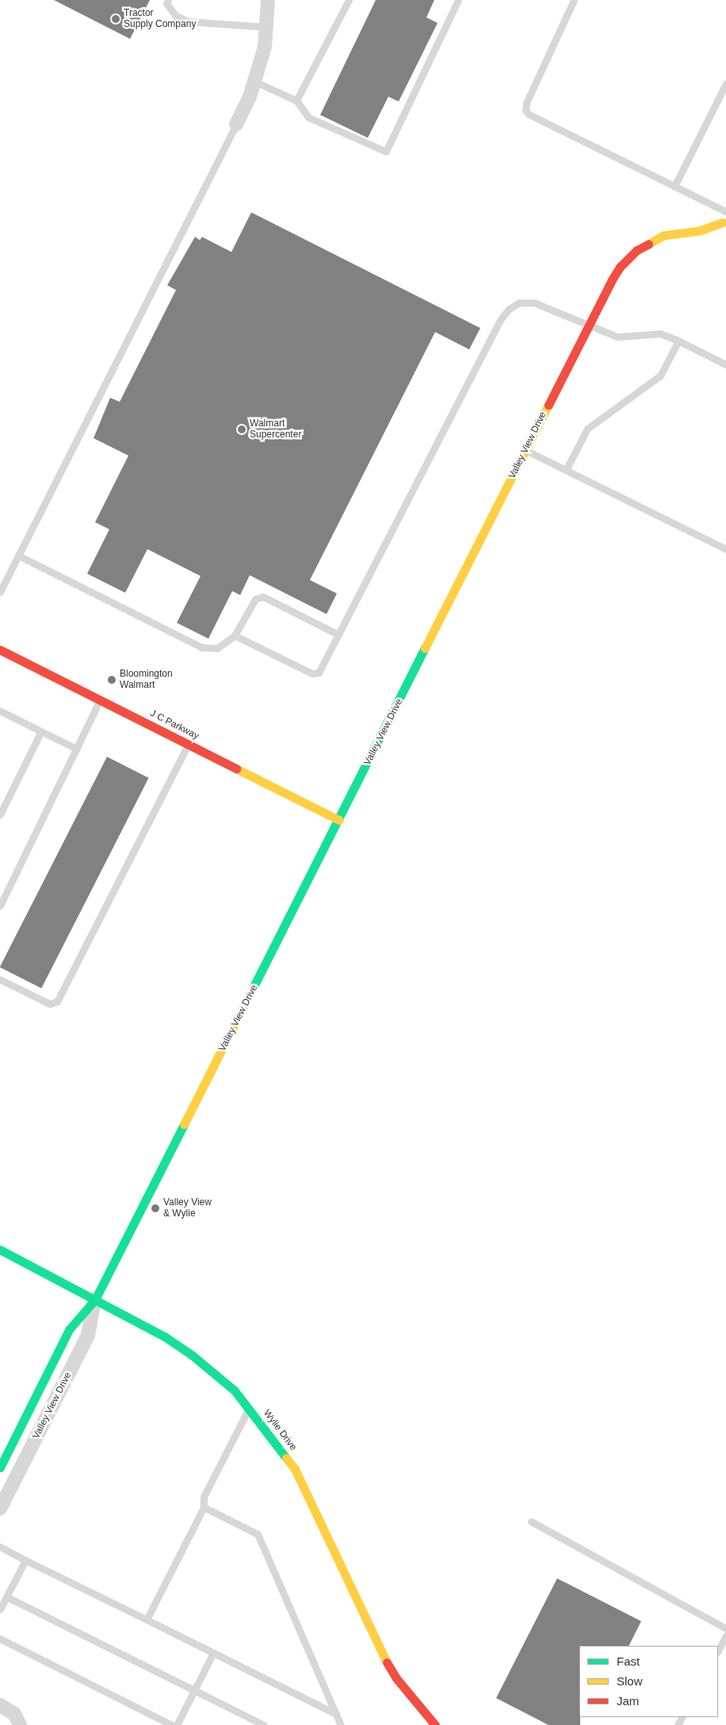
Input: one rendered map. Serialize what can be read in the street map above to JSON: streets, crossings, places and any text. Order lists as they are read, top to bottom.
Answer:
{
  "streets": {
    "street": ["Valley View Drive", "J C Parkway", "Wylie Drive"]
  },
  "crossings": [
    ["Valley View Drive", "J C Parkway"],
    ["Valley View Drive", "Wylie Drive"]
  ],
  "places": [
    "Tractor Supply Company",
    "Walmart Supercenter",
    "Bloomington Walmart",
    "Valley View & Wylie"
  ],
  "legend": ["Fast", "Slow", "Jam"]
}
